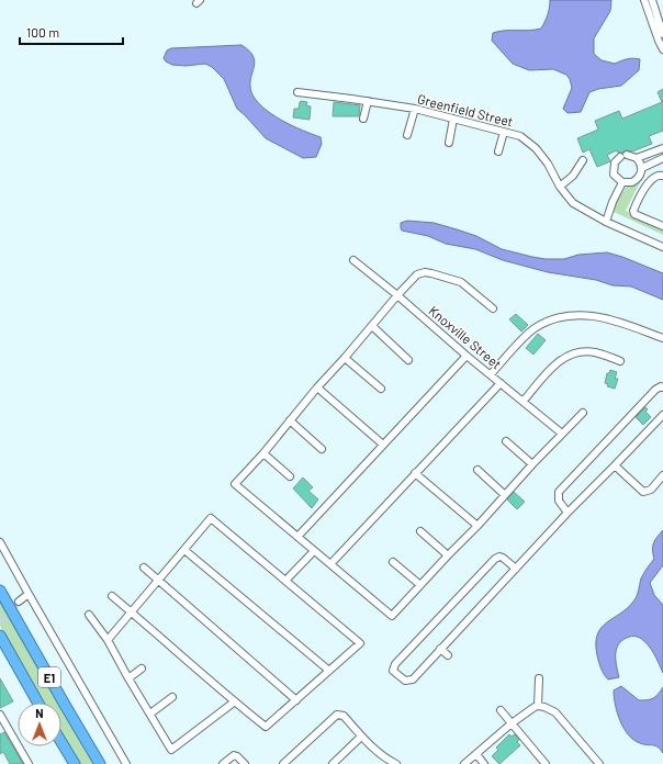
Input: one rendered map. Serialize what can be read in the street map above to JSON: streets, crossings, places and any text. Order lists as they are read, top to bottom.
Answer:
{
  "streets": {
    "highway": ["E1"],
    "street": ["Greenfield Street", "Knoxville Street"]
  },
  "scale_bar": "100 m",
  "north": "top"
}
